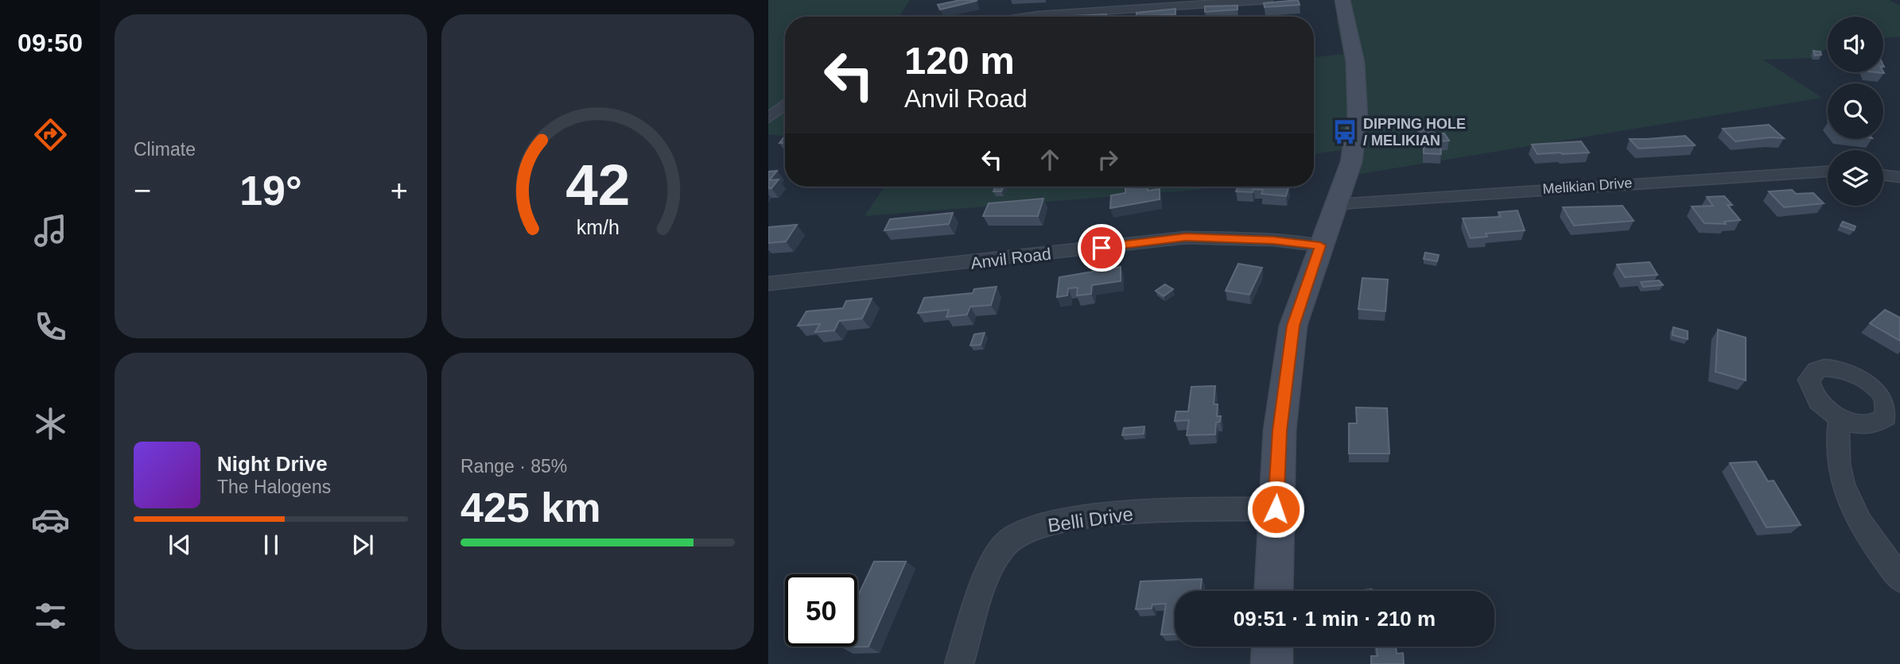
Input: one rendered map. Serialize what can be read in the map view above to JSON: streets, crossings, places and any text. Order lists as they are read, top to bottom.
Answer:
{
  "streets": {
    "street": ["Melikian Drive", "Anvil Road", "Belli Drive"]
  },
  "places": {
    "bus stop": ["DIPPING HOLE / MELIKIAN"]
  },
  "page": {
    "tabs": "09:50",
    "tile": [
      "Climate",
      ["Range · 85%", "425 km"]
    ],
    "turn": ["120 m", "Anvil Road"],
    "heat": ["−", "19°", "+"],
    "song": ["Night Drive", "The Halogens"],
    "limit": "50",
    "trip": "09:51 · 1 min · 210 m",
    "gauge": ["42", "km/h"]
  }
}
